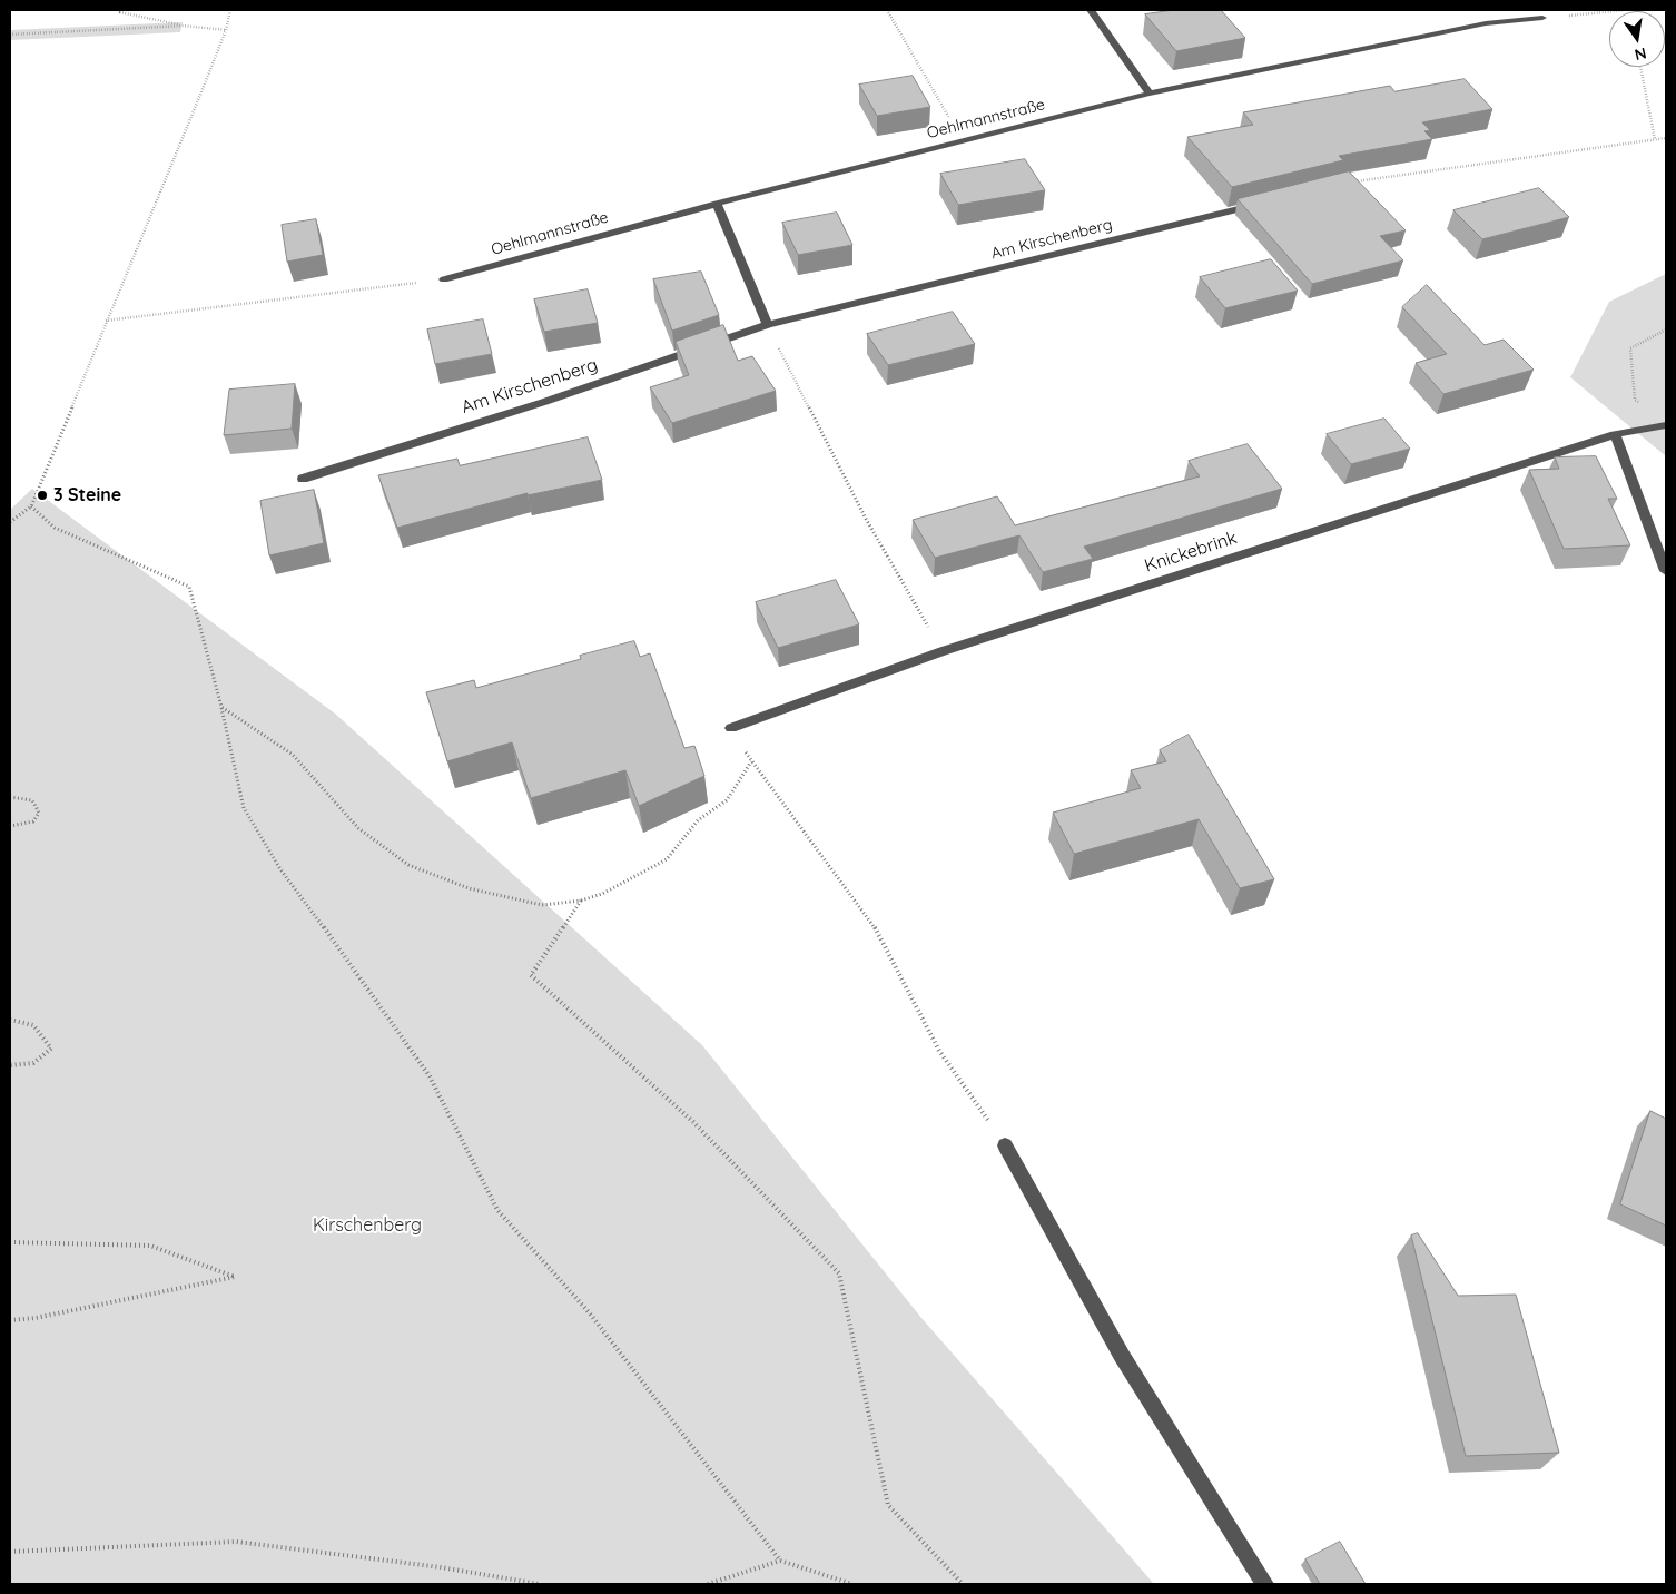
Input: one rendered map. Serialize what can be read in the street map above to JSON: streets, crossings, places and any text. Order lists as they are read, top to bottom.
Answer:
{
  "streets": {
    "street": ["Oehlmannstraße", "Am Kirschenberg", "Knickebrink"]
  },
  "parks": ["Kirschenberg"],
  "places": ["3 Steine"],
  "north": "bottom"
}
